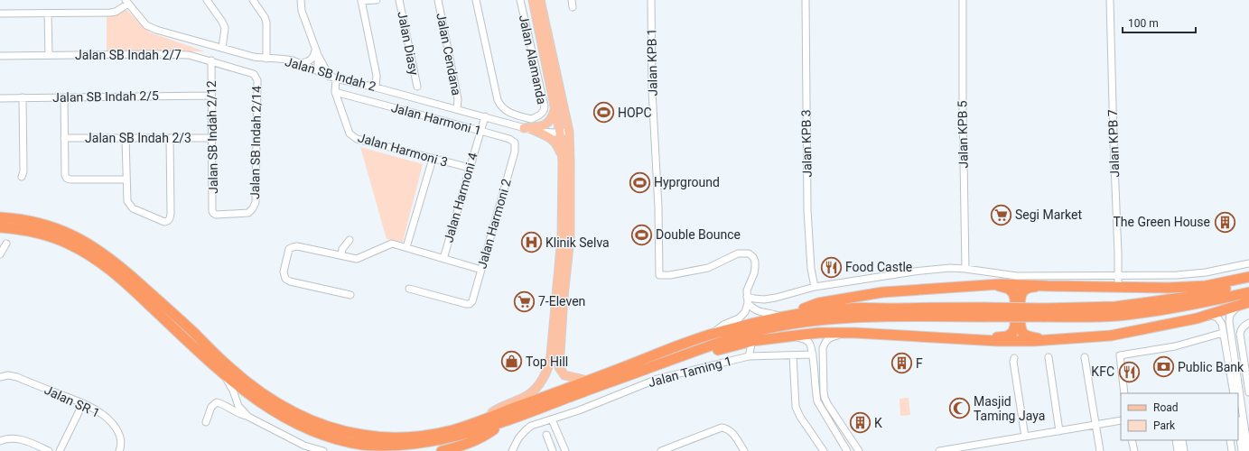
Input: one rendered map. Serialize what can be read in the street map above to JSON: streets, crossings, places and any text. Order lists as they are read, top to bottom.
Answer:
{
  "streets": {
    "street": [
      "Jalan Diasy",
      "Jalan Cendana",
      "Jalan SB Indah 2/7",
      "Jalan Alamanda",
      "Jalan KPB 1",
      "Jalan SB Indah 2",
      "Jalan SB Indah 2/5",
      "Jalan Harmoni 1",
      "Jalan KPB 5",
      "Jalan SB Indah 2/12",
      "Jalan SB Indah 2/3",
      "Jalan SB Indah 2/14",
      "Jalan KPB 3",
      "Jalan KPB 7",
      "Jalan Harmoni 3",
      "Jalan Harmoni 4",
      "Jalan Harmoni 2",
      "Jalan Taming 1",
      "Jalan SR 1"
    ]
  },
  "crossings": [
    ["Jalan Cendana", "Jalan SB Indah 2"],
    ["Jalan SB Indah 2/7", "Jalan SB Indah 2/12"],
    ["Jalan SB Indah 2/7", "Jalan SB Indah 2/14"],
    ["Jalan SB Indah 2", "Jalan Harmoni 3"],
    ["Jalan SB Indah 2", "Jalan Harmoni 4"],
    ["Jalan SB Indah 2/5", "Jalan SB Indah 2/12"],
    ["Jalan Harmoni 1", "Jalan Harmoni 3"],
    ["Jalan Harmoni 1", "Jalan Harmoni 4"],
    ["Jalan Harmoni 1", "Jalan Harmoni 2"],
    ["Jalan SB Indah 2/12", "Jalan SB Indah 2/3"],
    ["Jalan SB Indah 2/12", "Jalan SB Indah 2/14"],
    ["Jalan Harmoni 3", "Jalan Harmoni 4"]
  ],
  "places": {
    "sports": ["HOPC", "Hyprground", "Double Bounce"],
    "supermarket": ["Segi Market", "7-Eleven"],
    "building": ["The Green House", "F", "K"],
    "hospital": ["Klinik Selva"],
    "restaurant": ["Food Castle", "KFC"],
    "shop": ["Top Hill"],
    "bank": ["Public Bank"],
    "mosque": ["Masjid Taming Jaya"]
  },
  "legend": ["Road", "Park"],
  "scale_bar": "100 m"
}
